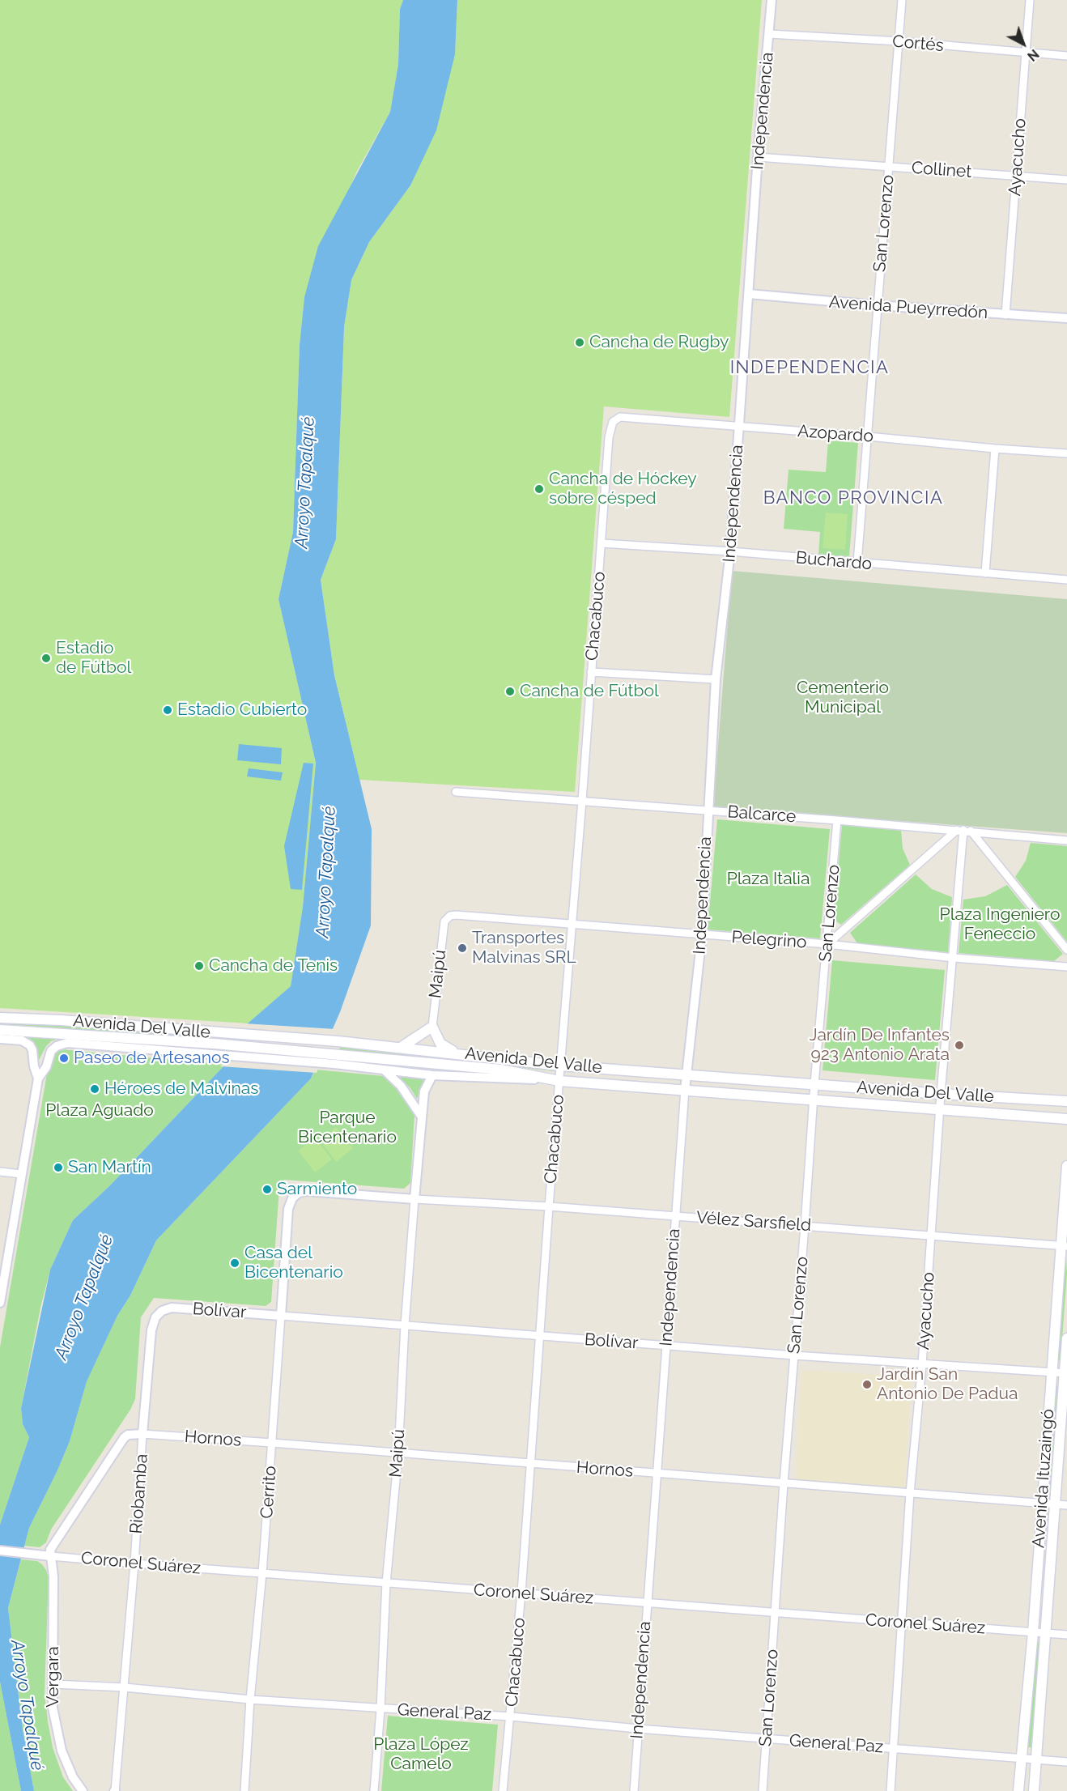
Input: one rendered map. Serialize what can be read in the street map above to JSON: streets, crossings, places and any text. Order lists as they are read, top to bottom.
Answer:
{
  "streets": {
    "main road": ["Avenida Del Valle", "Avenida Ituzaingó"],
    "street": [
      "Cortés",
      "Independencia",
      "Ayacucho",
      "Collinet",
      "San Lorenzo",
      "Avenida Pueyrredón",
      "Azopardo",
      "Buchardo",
      "Chacabuco",
      "Balcarce",
      "Pelegrino",
      "Maipú",
      "Vélez Sarsfield",
      "Bolívar",
      "Hornos",
      "Cerrito",
      "Riobamba",
      "Coronel Suárez",
      "Vergara",
      "General Paz"
    ]
  },
  "crossings": [
    ["Cortés", "Independencia"],
    ["Cortés", "Ayacucho"],
    ["Cortés", "San Lorenzo"],
    ["Independencia", "Collinet"],
    ["Independencia", "Avenida Pueyrredón"],
    ["Independencia", "Azopardo"],
    ["Independencia", "Buchardo"],
    ["Independencia", "Balcarce"],
    ["Independencia", "Pelegrino"],
    ["Independencia", "Avenida Del Valle"],
    ["Independencia", "Vélez Sarsfield"],
    ["Independencia", "Bolívar"],
    ["Independencia", "Hornos"],
    ["Independencia", "Coronel Suárez"],
    ["Independencia", "General Paz"],
    ["Ayacucho", "Collinet"],
    ["Ayacucho", "Avenida Pueyrredón"],
    ["Ayacucho", "Balcarce"],
    ["Ayacucho", "Pelegrino"],
    ["Ayacucho", "Avenida Del Valle"],
    ["Ayacucho", "Vélez Sarsfield"],
    ["Ayacucho", "Bolívar"],
    ["Ayacucho", "Hornos"],
    ["Ayacucho", "Coronel Suárez"],
    ["Ayacucho", "General Paz"],
    ["Collinet", "San Lorenzo"],
    ["San Lorenzo", "Avenida Pueyrredón"],
    ["San Lorenzo", "Azopardo"],
    ["San Lorenzo", "Buchardo"],
    ["San Lorenzo", "Balcarce"],
    ["San Lorenzo", "Pelegrino"],
    ["San Lorenzo", "Avenida Del Valle"],
    ["San Lorenzo", "Vélez Sarsfield"],
    ["San Lorenzo", "Bolívar"],
    ["San Lorenzo", "Hornos"],
    ["San Lorenzo", "Coronel Suárez"],
    ["San Lorenzo", "General Paz"],
    ["Azopardo", "Chacabuco"],
    ["Buchardo", "Chacabuco"],
    ["Chacabuco", "Balcarce"],
    ["Chacabuco", "Pelegrino"],
    ["Chacabuco", "Avenida Del Valle"],
    ["Chacabuco", "Vélez Sarsfield"],
    ["Chacabuco", "Bolívar"],
    ["Chacabuco", "Hornos"],
    ["Chacabuco", "Coronel Suárez"],
    ["Chacabuco", "General Paz"],
    ["Pelegrino", "Maipú"],
    ["Maipú", "Avenida Del Valle"],
    ["Maipú", "Vélez Sarsfield"],
    ["Maipú", "Bolívar"],
    ["Maipú", "Hornos"],
    ["Maipú", "Coronel Suárez"],
    ["Maipú", "General Paz"],
    ["Vélez Sarsfield", "Avenida Ituzaingó"],
    ["Vélez Sarsfield", "Cerrito"],
    ["Bolívar", "Avenida Ituzaingó"],
    ["Bolívar", "Cerrito"],
    ["Bolívar", "Riobamba"],
    ["Hornos", "Avenida Ituzaingó"],
    ["Hornos", "Cerrito"],
    ["Hornos", "Riobamba"],
    ["Avenida Ituzaingó", "Coronel Suárez"],
    ["Avenida Ituzaingó", "General Paz"],
    ["Cerrito", "Coronel Suárez"],
    ["Cerrito", "General Paz"],
    ["Riobamba", "Coronel Suárez"],
    ["Riobamba", "General Paz"],
    ["Coronel Suárez", "Vergara"],
    ["Vergara", "General Paz"]
  ],
  "districts": ["INDEPENDENCIA", "BANCO PROVINCIA"],
  "water": ["Arroyo Tapalqué"],
  "parks": [
    "Cementerio Municipal",
    "Plaza Italia",
    "Plaza Ingeniero Feneccio",
    "Plaza Aguado",
    "Parque Bicentenario",
    "Plaza López Camelo"
  ],
  "places": [
    "Cancha de Rugby",
    "Cancha de Hóckey sobre césped",
    "Estadio de Fútbol",
    "Cancha de Fútbol",
    "Estadio Cubierto",
    "Transportes Malvinas SRL",
    "Cancha de Tenis",
    "Jardín De Infantes 923 Antonio Arata",
    "Paseo de Artesanos",
    "Héroes de Malvinas",
    "San Martín",
    "Sarmiento",
    "Casa del Bicentenario",
    "Jardín San Antonio De Padua"
  ],
  "north": "bottom right"
}
